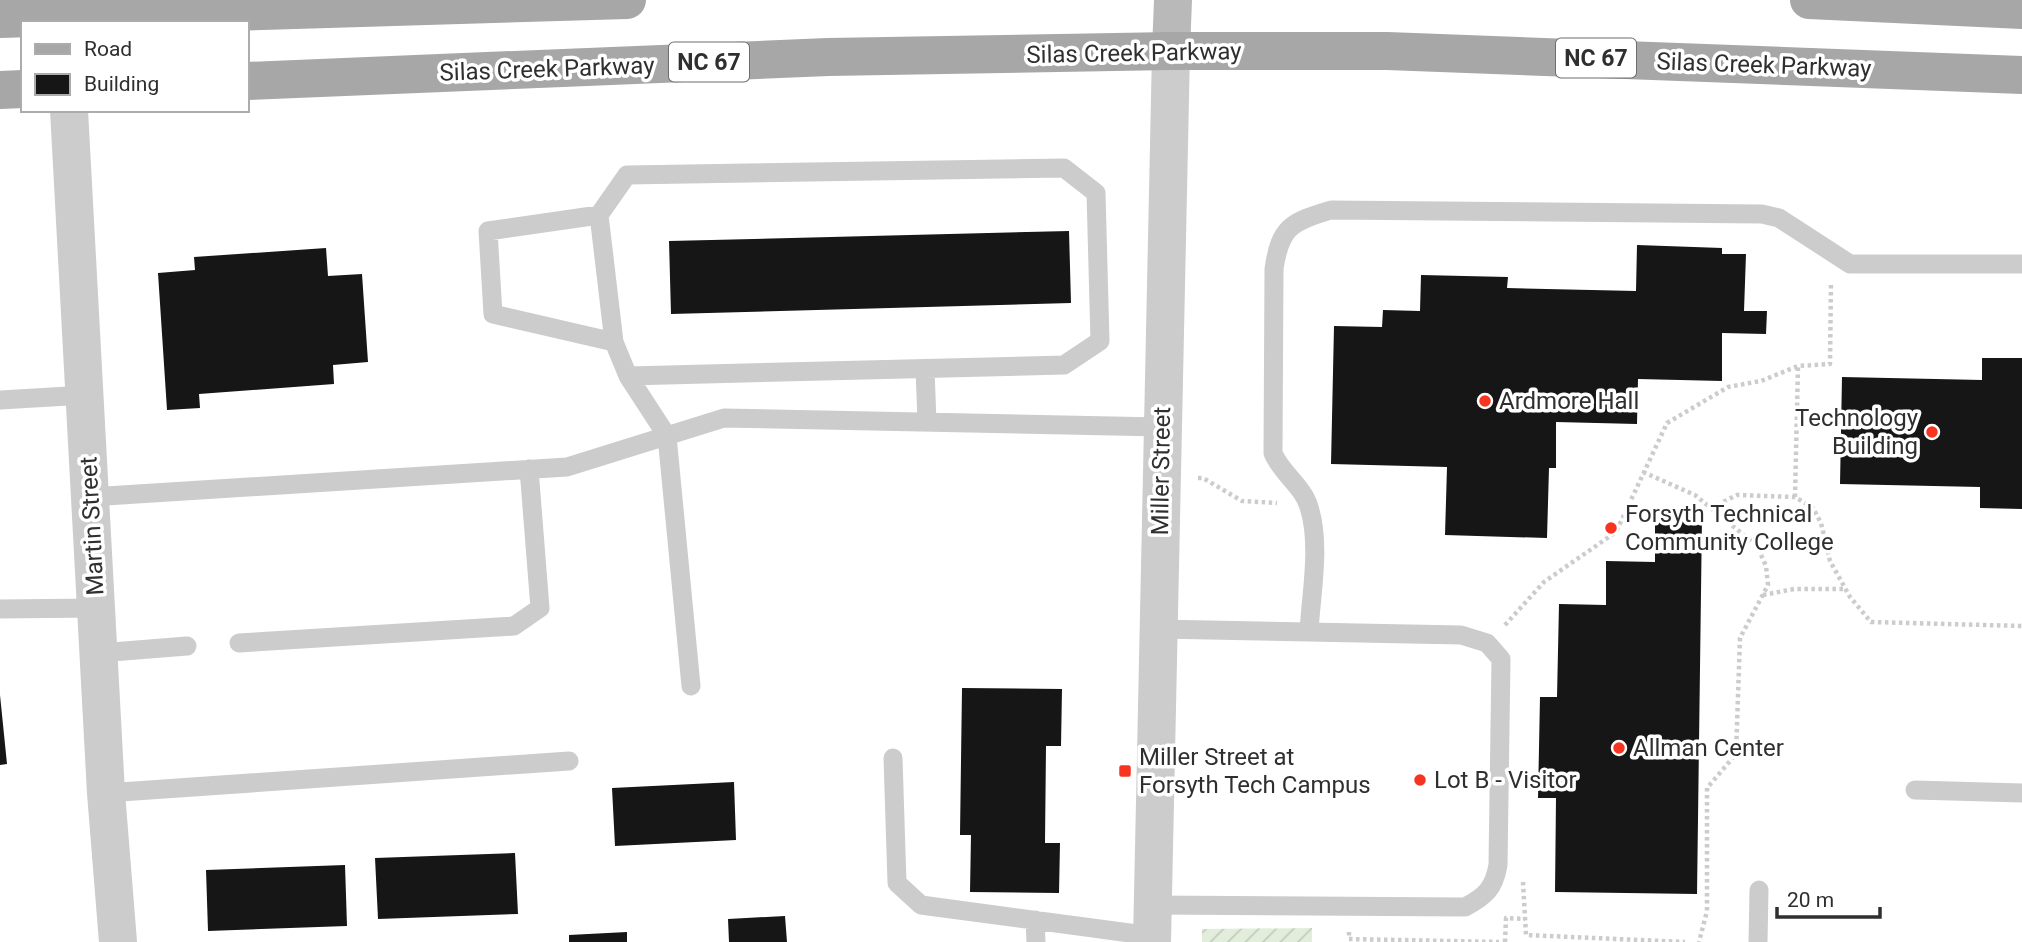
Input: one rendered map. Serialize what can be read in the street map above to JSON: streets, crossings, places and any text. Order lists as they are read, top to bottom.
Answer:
{
  "streets": {
    "main road": ["Silas Creek Parkway", "NC 67", "Miller Street"],
    "street": ["Martin Street"]
  },
  "crossings": [
    ["Silas Creek Parkway", "Miller Street"]
  ],
  "places": {
    "other": [
      "Ardmore Hall",
      "Technology Building",
      "Forsyth Technical Community College",
      "Allman Center",
      "Lot B - Visitor"
    ],
    "transit": ["Miller Street at Forsyth Tech Campus"]
  },
  "legend": ["Road", "Building"],
  "scale_bar": "20 m"
}
